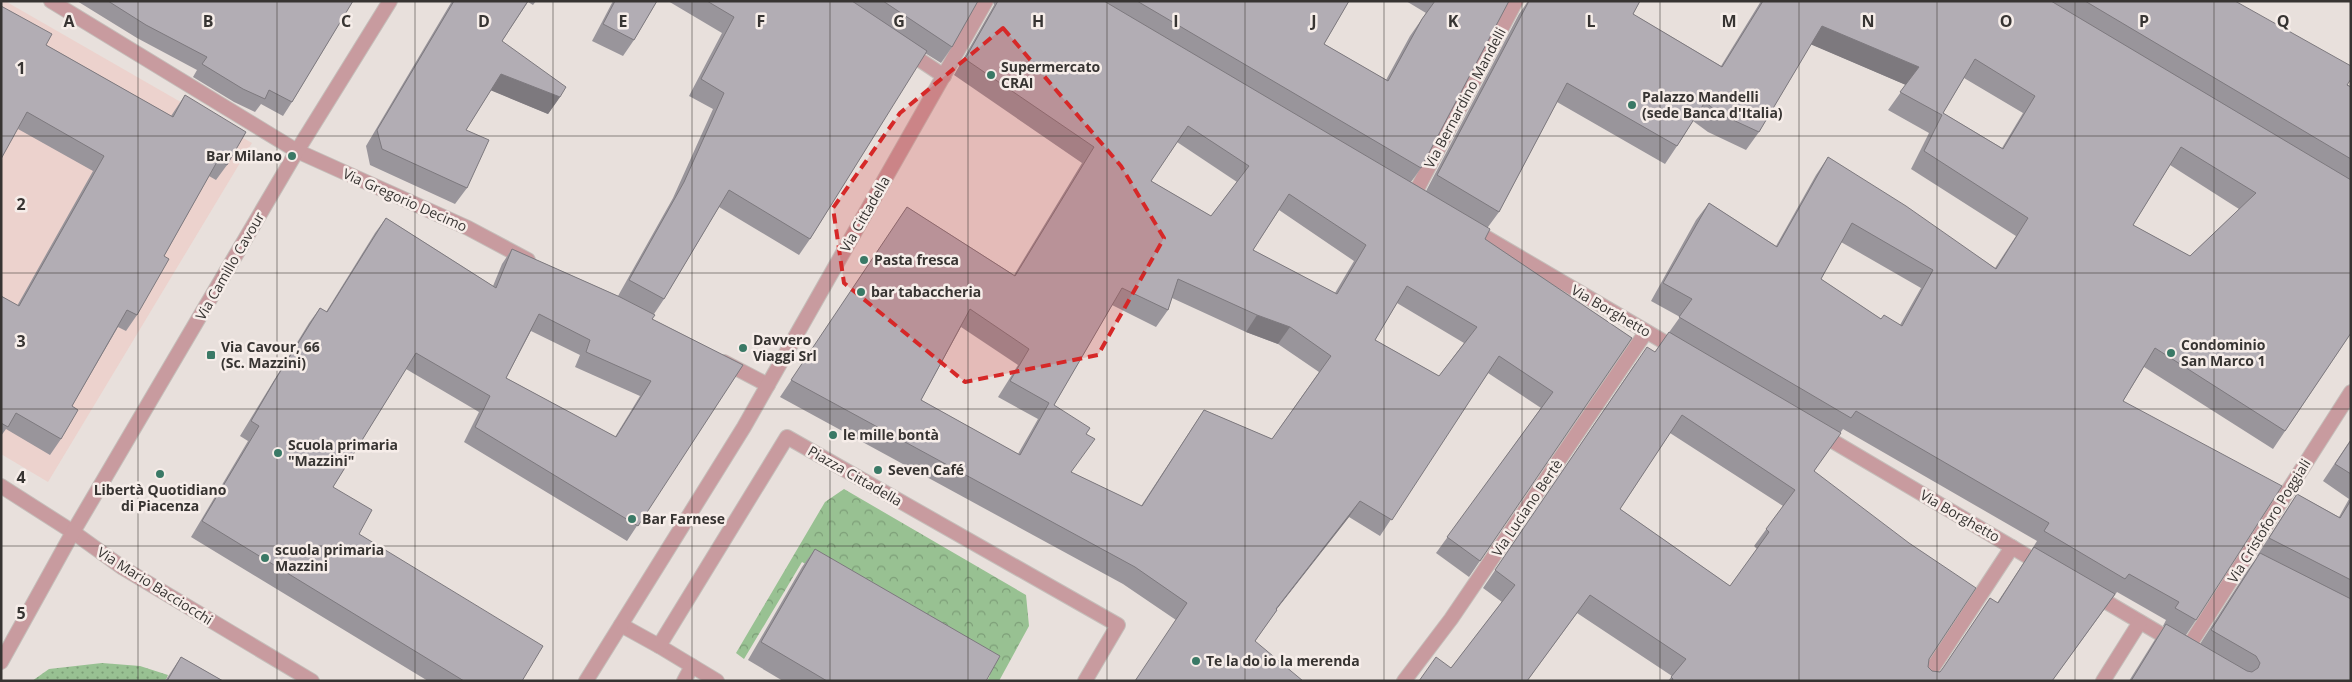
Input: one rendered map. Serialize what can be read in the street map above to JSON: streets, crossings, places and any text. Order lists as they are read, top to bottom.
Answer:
{
  "streets": {
    "street": [
      "Via Bernardino Mandelli",
      "Via Gregorio Decimo",
      "Via Cittadella",
      "Via Camillo Cavour",
      "Via Borghetto",
      "Piazza Cittadella",
      "Via Luciano Bertè",
      "Via Cristoforo Poggiali",
      "Via Mario Bacciocchi"
    ]
  },
  "crossings": [
    ["Via Gregorio Decimo", "Via Camillo Cavour"],
    ["Via Camillo Cavour", "Via Mario Bacciocchi"],
    ["Via Borghetto", "Via Luciano Bertè"]
  ],
  "places": {
    "other": [
      "Supermercato CRAI",
      "Palazzo Mandelli (sede Banca d'Italia)",
      "Bar Milano",
      "Pasta fresca",
      "bar tabaccheria",
      "Davvero Viaggi Srl",
      "Condominio San Marco 1",
      "le mille bontà",
      "Scuola primaria \"Mazzini\"",
      "Seven Café",
      "Libertà Quotidiano di Piacenza",
      "Bar Farnese",
      "scuola primaria Mazzini",
      "Te la do io la merenda"
    ],
    "transit": ["Via Cavour, 66 (Sc. Mazzini)"]
  },
  "grid": {
    "columns": [
      "A",
      "B",
      "C",
      "D",
      "E",
      "F",
      "G",
      "H",
      "I",
      "J",
      "K",
      "L",
      "M",
      "N",
      "O",
      "P",
      "Q"
    ],
    "rows": [
      "1",
      "2",
      "3",
      "4",
      "5"
    ]
  }
}
